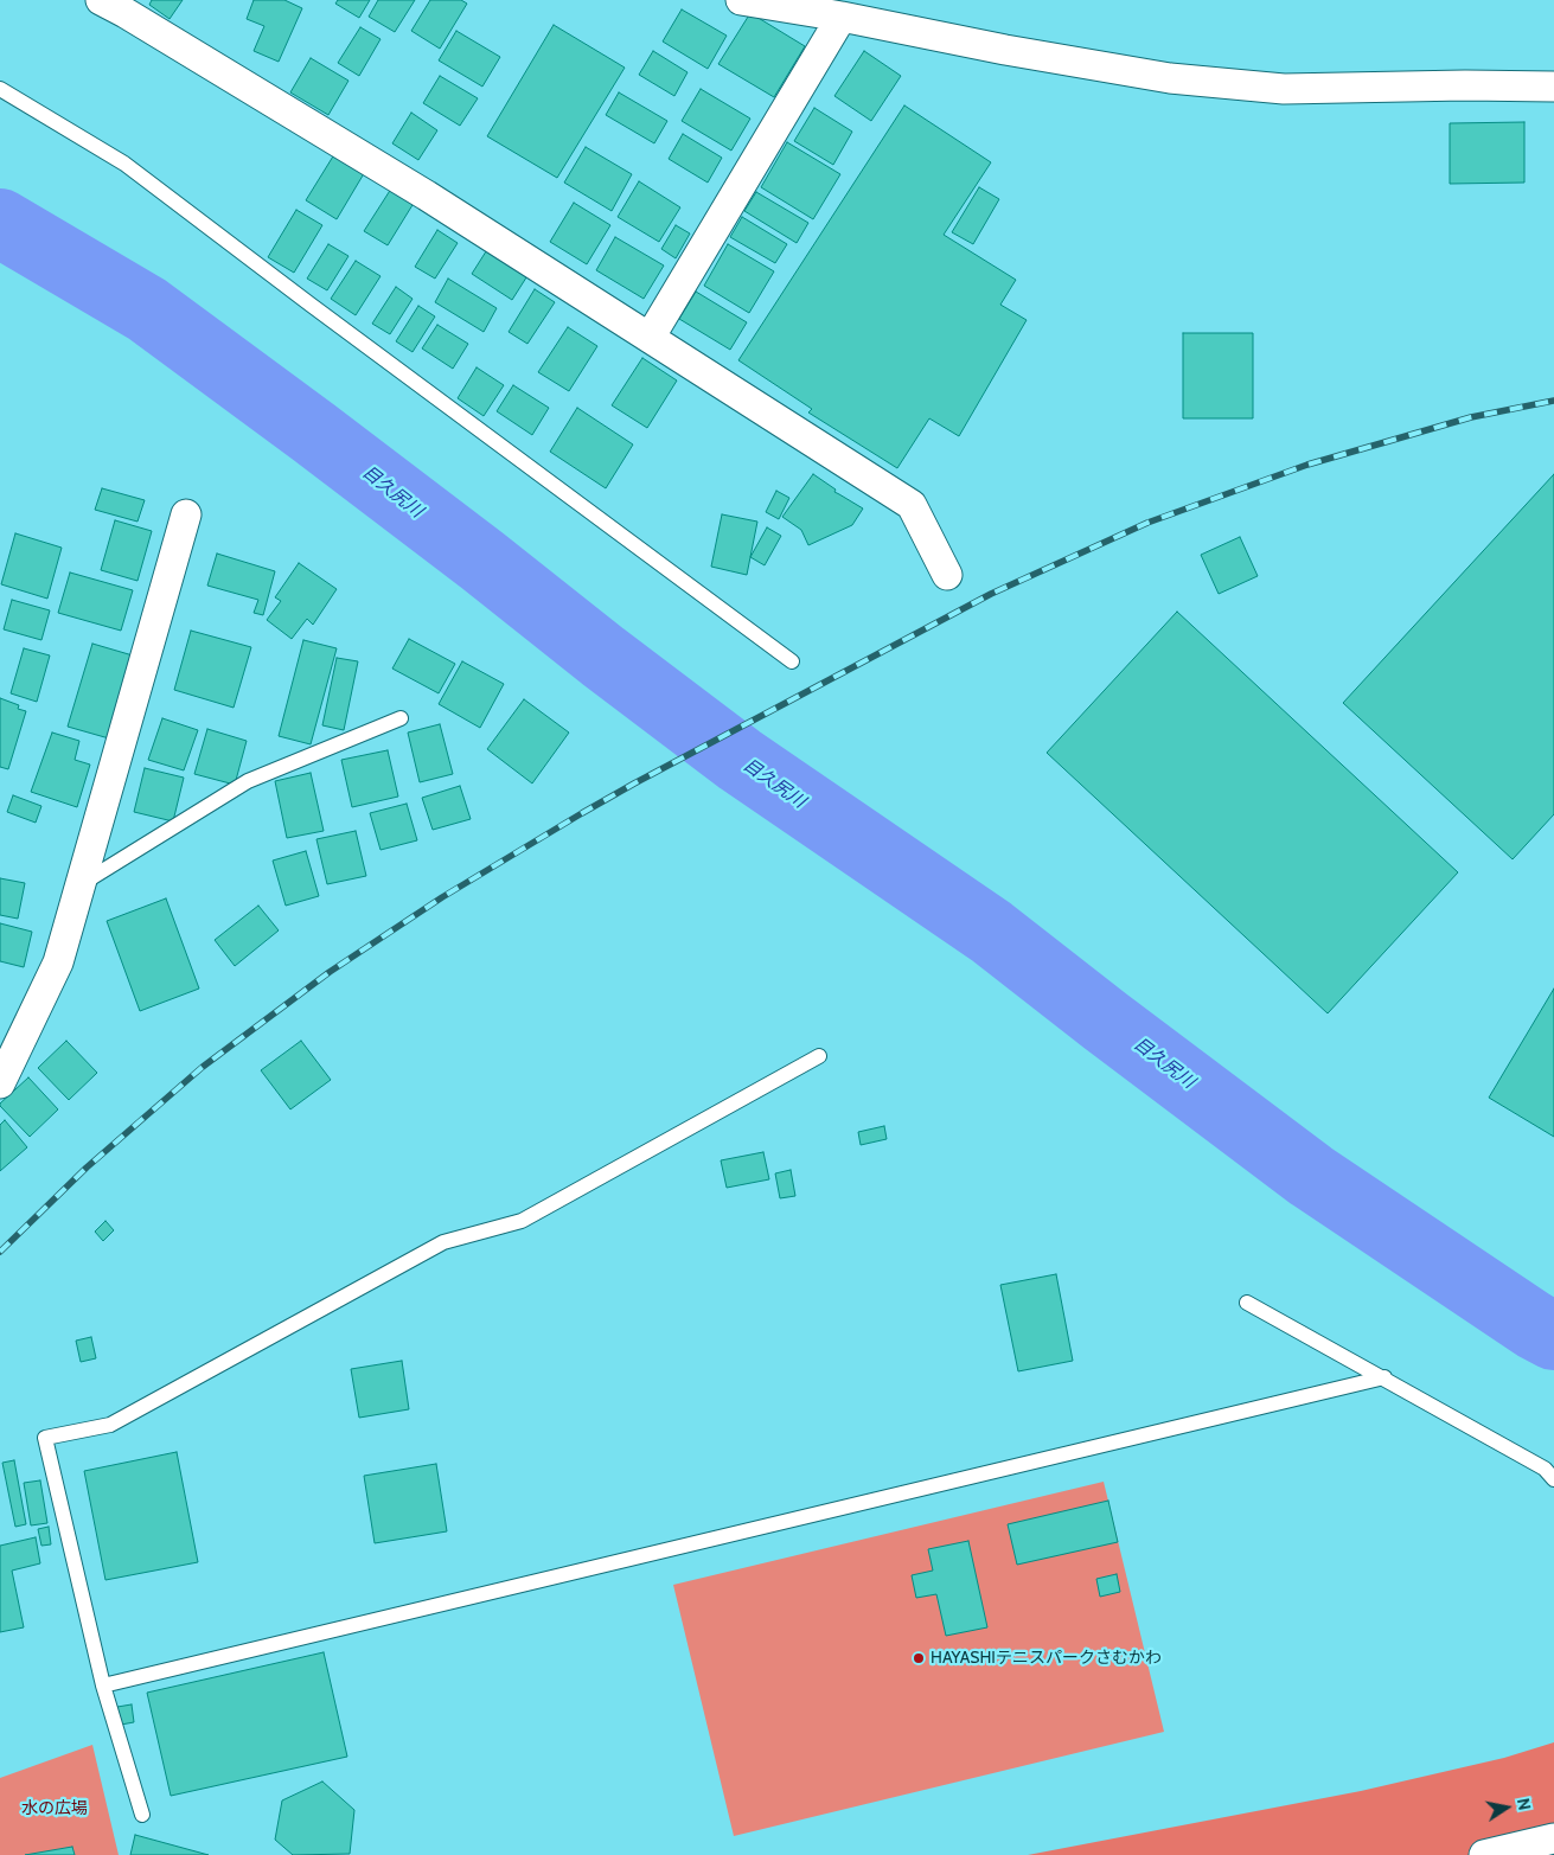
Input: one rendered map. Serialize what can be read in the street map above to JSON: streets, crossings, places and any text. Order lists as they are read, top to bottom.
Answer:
{
  "water": ["目久尻川"],
  "parks": ["水の広場"],
  "places": ["HAYASHIテニスパークさむかわ"],
  "north": "right"
}
